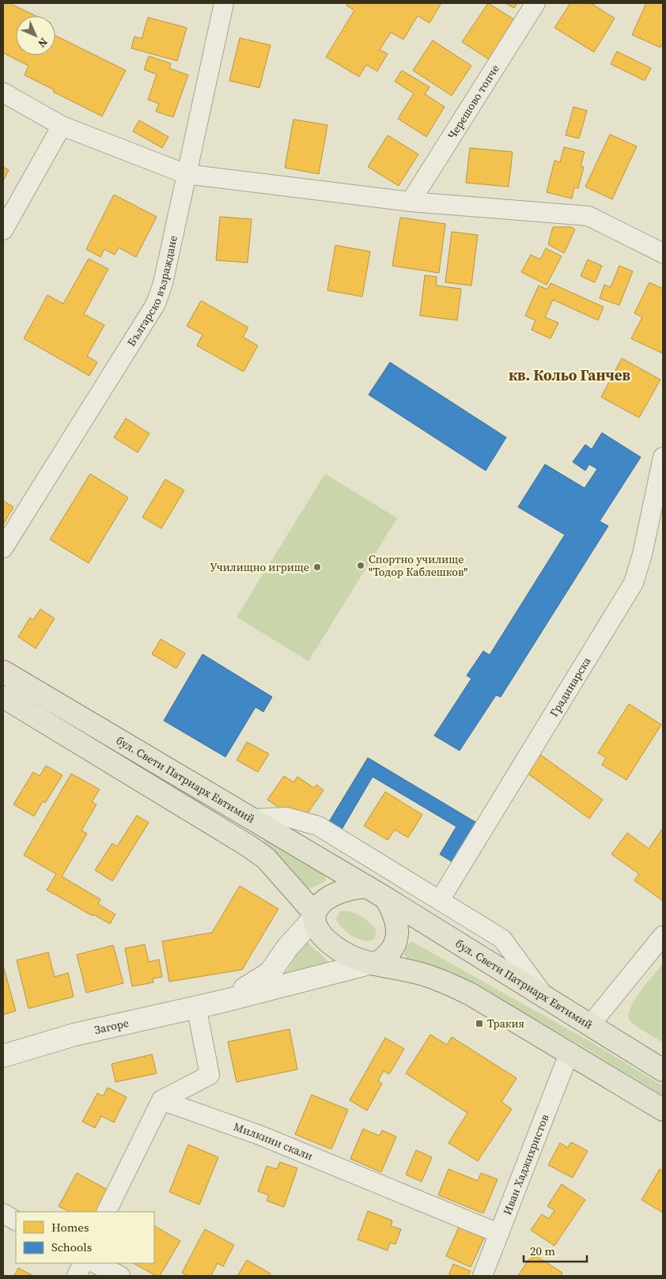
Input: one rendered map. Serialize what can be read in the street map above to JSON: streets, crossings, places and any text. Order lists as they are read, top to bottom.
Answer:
{
  "streets": {
    "main road": ["бул. Свети Патриарх Евтимий"],
    "street": [
      "Черешово топче",
      "Българско възраждане",
      "Градинарска",
      "Загоре",
      "Милкини скали",
      "Иван Хаджихристов"
    ]
  },
  "crossings": [
    ["бул. Свети Патриарх Евтимий", "Загоре"],
    ["Милкини скали", "Иван Хаджихристов"]
  ],
  "districts": ["кв. Кольо Ганчев"],
  "places": {
    "other": ["Спортно училище \"Тодор Каблешков\"", "Училищно игрище"],
    "transit": ["Тракия"]
  },
  "legend": ["Homes", "Schools"],
  "scale_bar": "20 m",
  "north": "bottom right"
}
